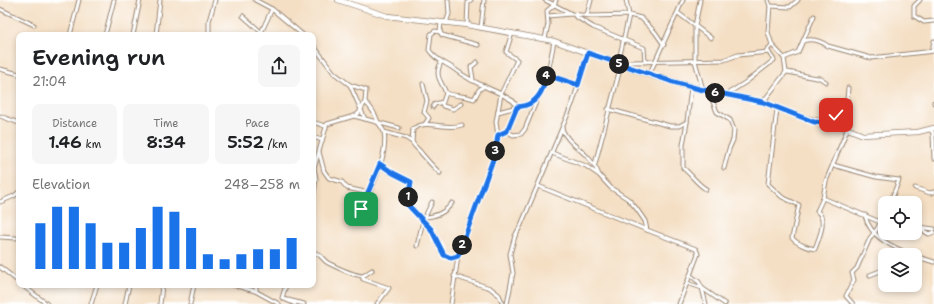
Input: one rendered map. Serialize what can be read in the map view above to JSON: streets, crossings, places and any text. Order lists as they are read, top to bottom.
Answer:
{
  "page": {
    "heading": ["Evening run", "21:04"],
    "pins": [
      "5",
      "4",
      "6",
      "3",
      "1",
      "2"
    ],
    "stats": [
      ["Distance", "1.46 km"],
      ["Time", "8:34"],
      ["Pace", "5:52 /km"]
    ],
    "chart": ["Elevation", "248–258 m"]
  }
}
